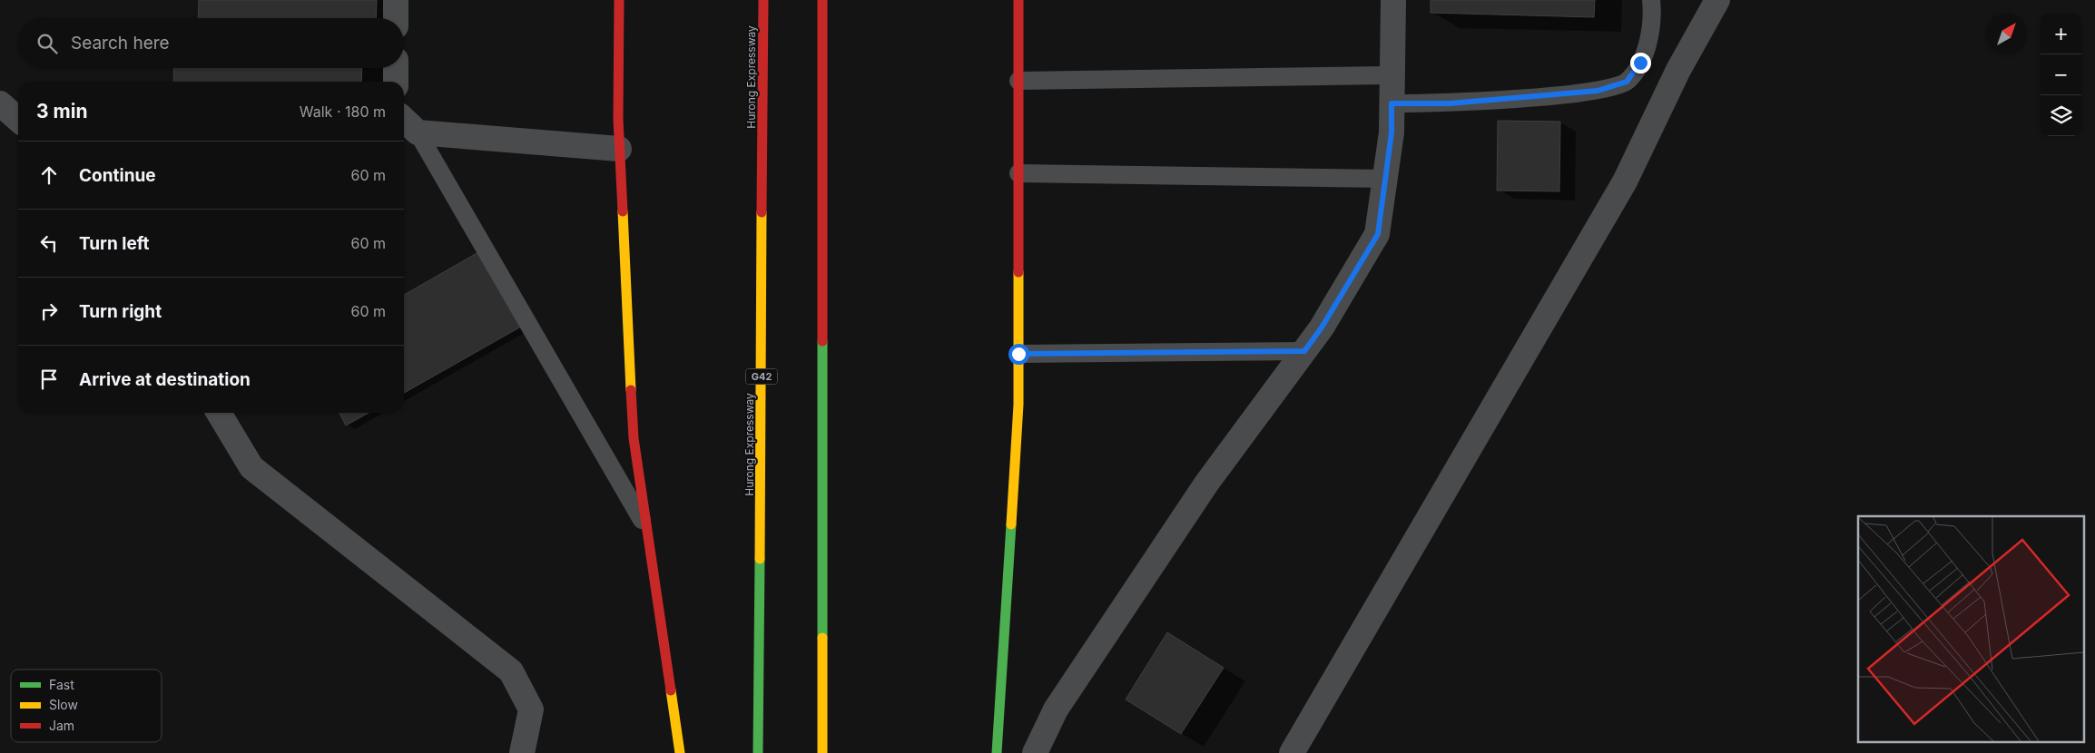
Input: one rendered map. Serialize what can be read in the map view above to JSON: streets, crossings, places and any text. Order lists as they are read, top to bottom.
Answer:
{
  "streets": {
    "highway": ["Hurong Expressway", "G42"]
  },
  "legend": ["Fast", "Slow", "Jam"],
  "north": "top right",
  "page": {
    "map_buttons": ["+", "−"],
    "search": "Search here",
    "heading": ["3 min", "Walk · 180 m"],
    "list": [
      ["Continue", "60 m"],
      ["Turn left", "60 m"],
      ["Turn right", "60 m"],
      "Arrive at destination"
    ]
  }
}
